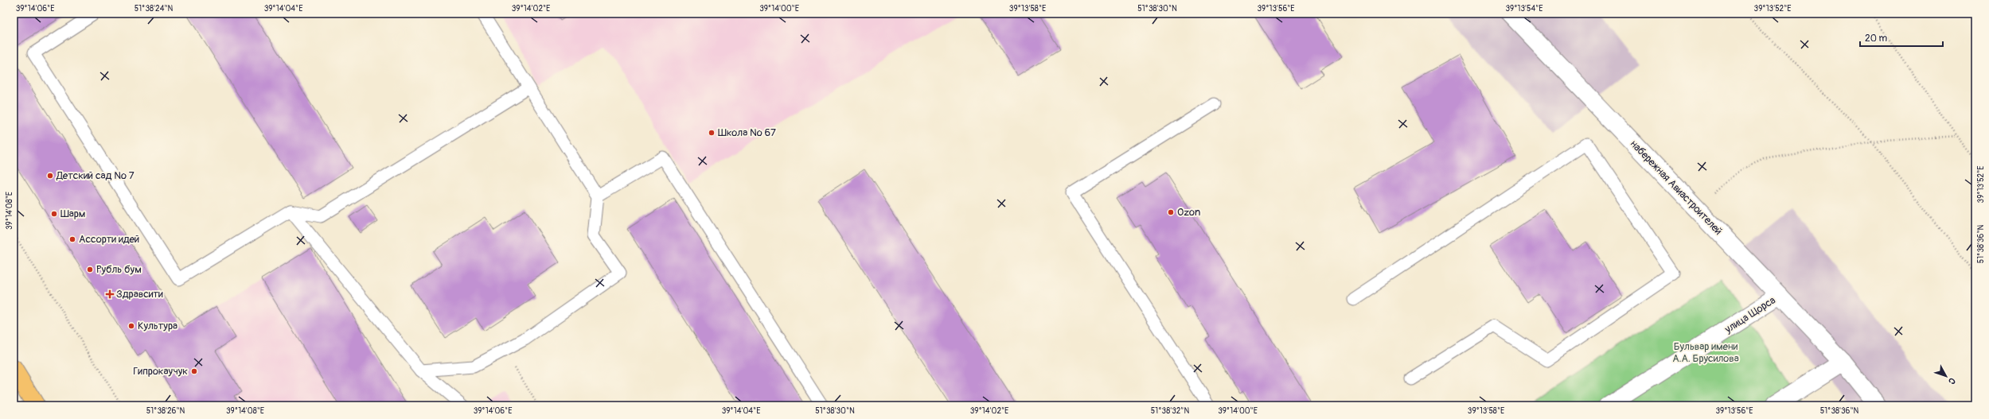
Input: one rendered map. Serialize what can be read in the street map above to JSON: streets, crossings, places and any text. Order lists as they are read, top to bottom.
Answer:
{
  "streets": {
    "street": ["набережная Авиастроителей", "улица Щорса"]
  },
  "crossings": [
    ["набережная Авиастроителей", "улица Щорса"]
  ],
  "parks": ["Бульвар имени А.А. Брусилова"],
  "places": {
    "other": [
      "Школа № 67",
      "Детский сад № 7",
      "Ozon",
      "Шарм",
      "Ассорти идей",
      "Рубль бум",
      "Культура",
      "Гипрокаучук"
    ],
    "health": ["Здравсити"]
  },
  "scale_bar": "20 m",
  "north": "bottom right",
  "coordinates": [
    "39°14'06\"E",
    "51°38'24\"N",
    "39°14'04\"E",
    "39°14'02\"E",
    "39°14'00\"E",
    "39°13'58\"E",
    "51°38'30\"N",
    "39°13'56\"E",
    "39°13'54\"E",
    "39°13'52\"E",
    "39°14'08\"E",
    "51°38'36\"N",
    "51°38'26\"N",
    "51°38'32\"N"
  ]
}
